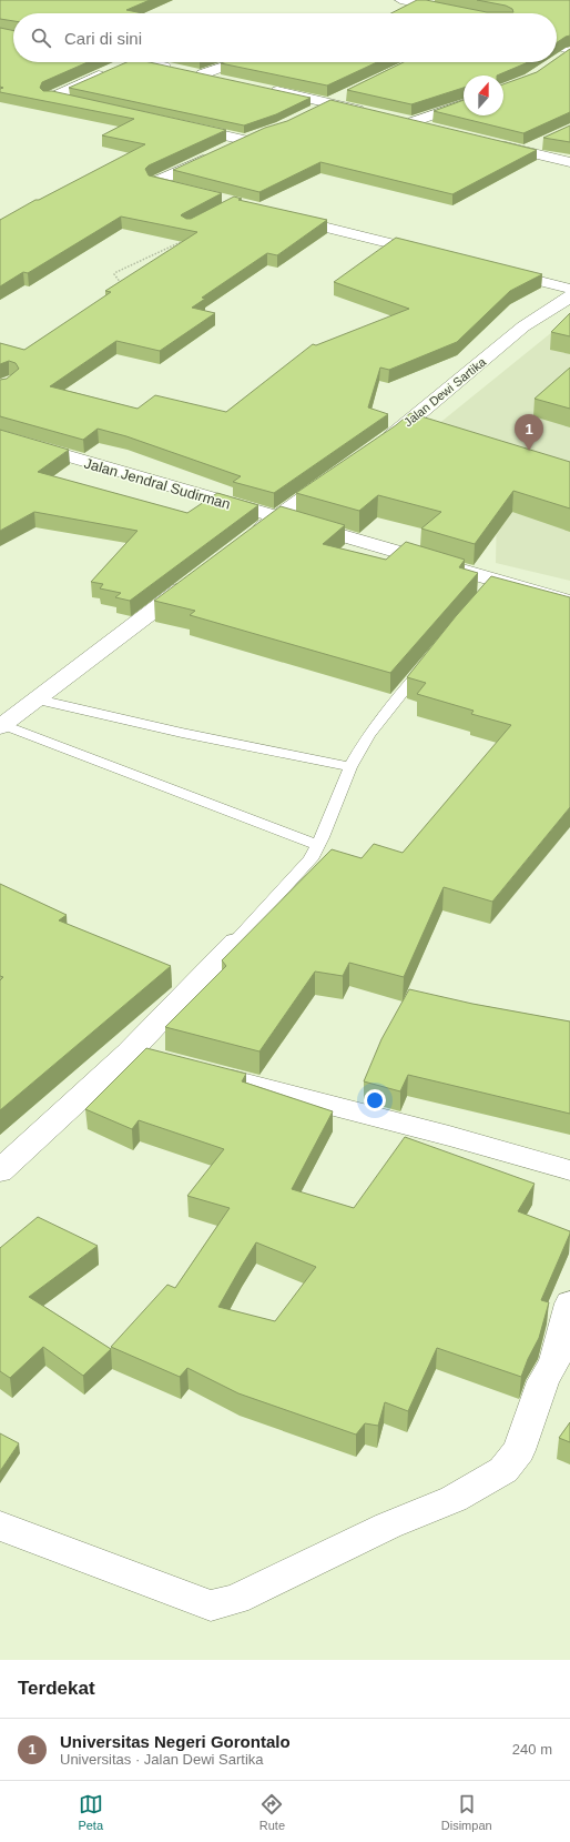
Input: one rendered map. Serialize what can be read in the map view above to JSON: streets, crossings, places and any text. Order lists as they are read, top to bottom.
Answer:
{
  "streets": {
    "street": ["Jalan Dewi Sartika", "Jalan Jendral Sudirman"]
  },
  "north": "top",
  "page": {
    "search": "Cari di sini",
    "pins": "1",
    "heading": "Terdekat",
    "list": [
      {
        "mark": "1",
        "name": "Universitas Negeri Gorontalo",
        "note": "Universitas · Jalan Dewi Sartika",
        "value": "240 m"
      }
    ],
    "nav": ["Peta", "Rute", "Disimpan"]
  }
}
